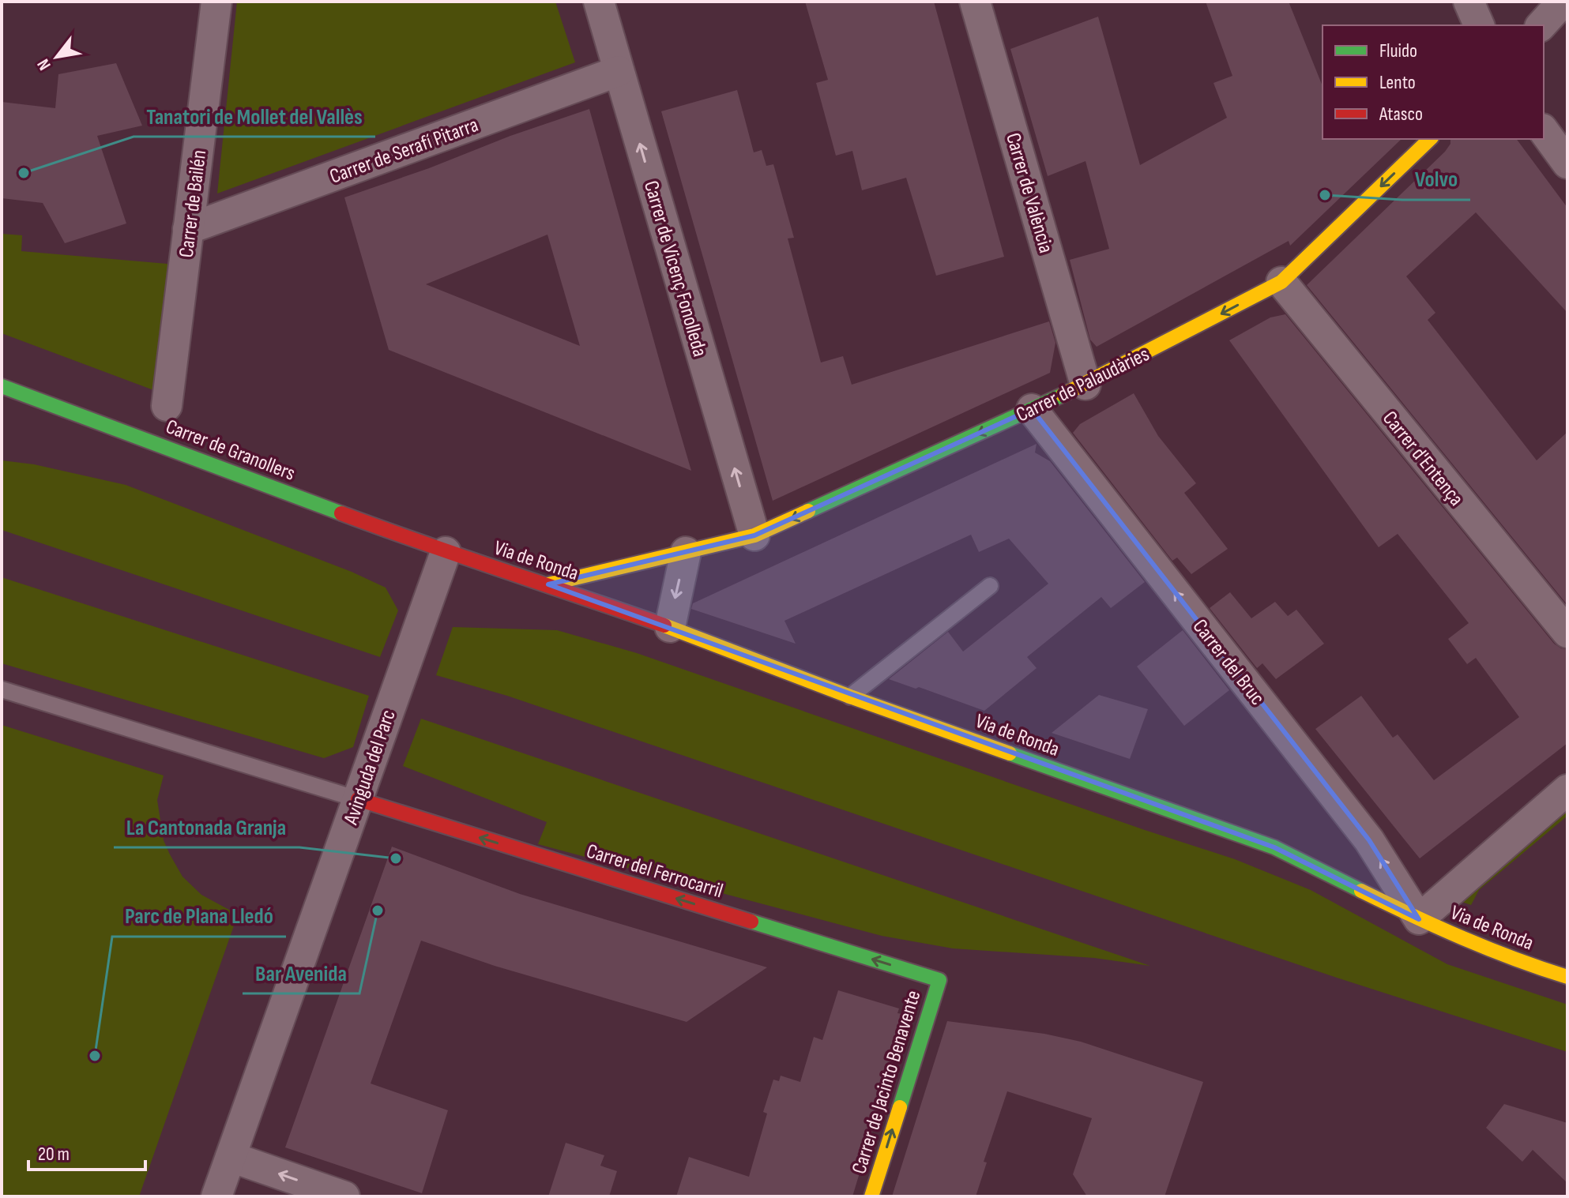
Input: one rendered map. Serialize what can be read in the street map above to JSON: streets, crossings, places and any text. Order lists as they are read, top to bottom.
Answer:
{
  "streets": {
    "street": [
      "Carrer de Serafí Pitarra",
      "Carrer de València",
      "Carrer de Bailén",
      "Carrer de Vicenç Fonolleda",
      "Carrer de Palaudàries",
      "Carrer de Granollers",
      "Carrer d'Entença",
      "Via de Ronda",
      "Carrer del Bruc",
      "Avinguda del Parc",
      "Carrer del Ferrocarril",
      "Carrer de Jacinto Benavente"
    ]
  },
  "crossings": [
    ["Carrer de Serafí Pitarra", "Carrer de Bailén"],
    ["Carrer de Serafí Pitarra", "Carrer de Vicenç Fonolleda"],
    ["Carrer de València", "Carrer de Palaudàries"],
    ["Carrer de Vicenç Fonolleda", "Carrer de Palaudàries"],
    ["Carrer de Palaudàries", "Carrer d'Entença"],
    ["Carrer de Palaudàries", "Via de Ronda"],
    ["Carrer de Palaudàries", "Carrer del Bruc"],
    ["Carrer de Granollers", "Via de Ronda"],
    ["Carrer de Granollers", "Avinguda del Parc"],
    ["Via de Ronda", "Carrer del Bruc"],
    ["Via de Ronda", "Avinguda del Parc"],
    ["Avinguda del Parc", "Carrer del Ferrocarril"],
    ["Carrer del Ferrocarril", "Carrer de Jacinto Benavente"]
  ],
  "one_way": [
    "Carrer de Vicenç Fonolleda",
    "Carrer de Palaudàries",
    "Carrer del Bruc",
    "Carrer del Ferrocarril",
    "Carrer de Jacinto Benavente"
  ],
  "places": [
    "Tanatori de Mollet del Vallès",
    "Volvo",
    "La Cantonada Granja",
    "Bar Avenida",
    "Parc de Plana Lledó"
  ],
  "legend": ["Fluido", "Lento", "Atasco"],
  "scale_bar": "20 m",
  "north": "bottom left"
}
